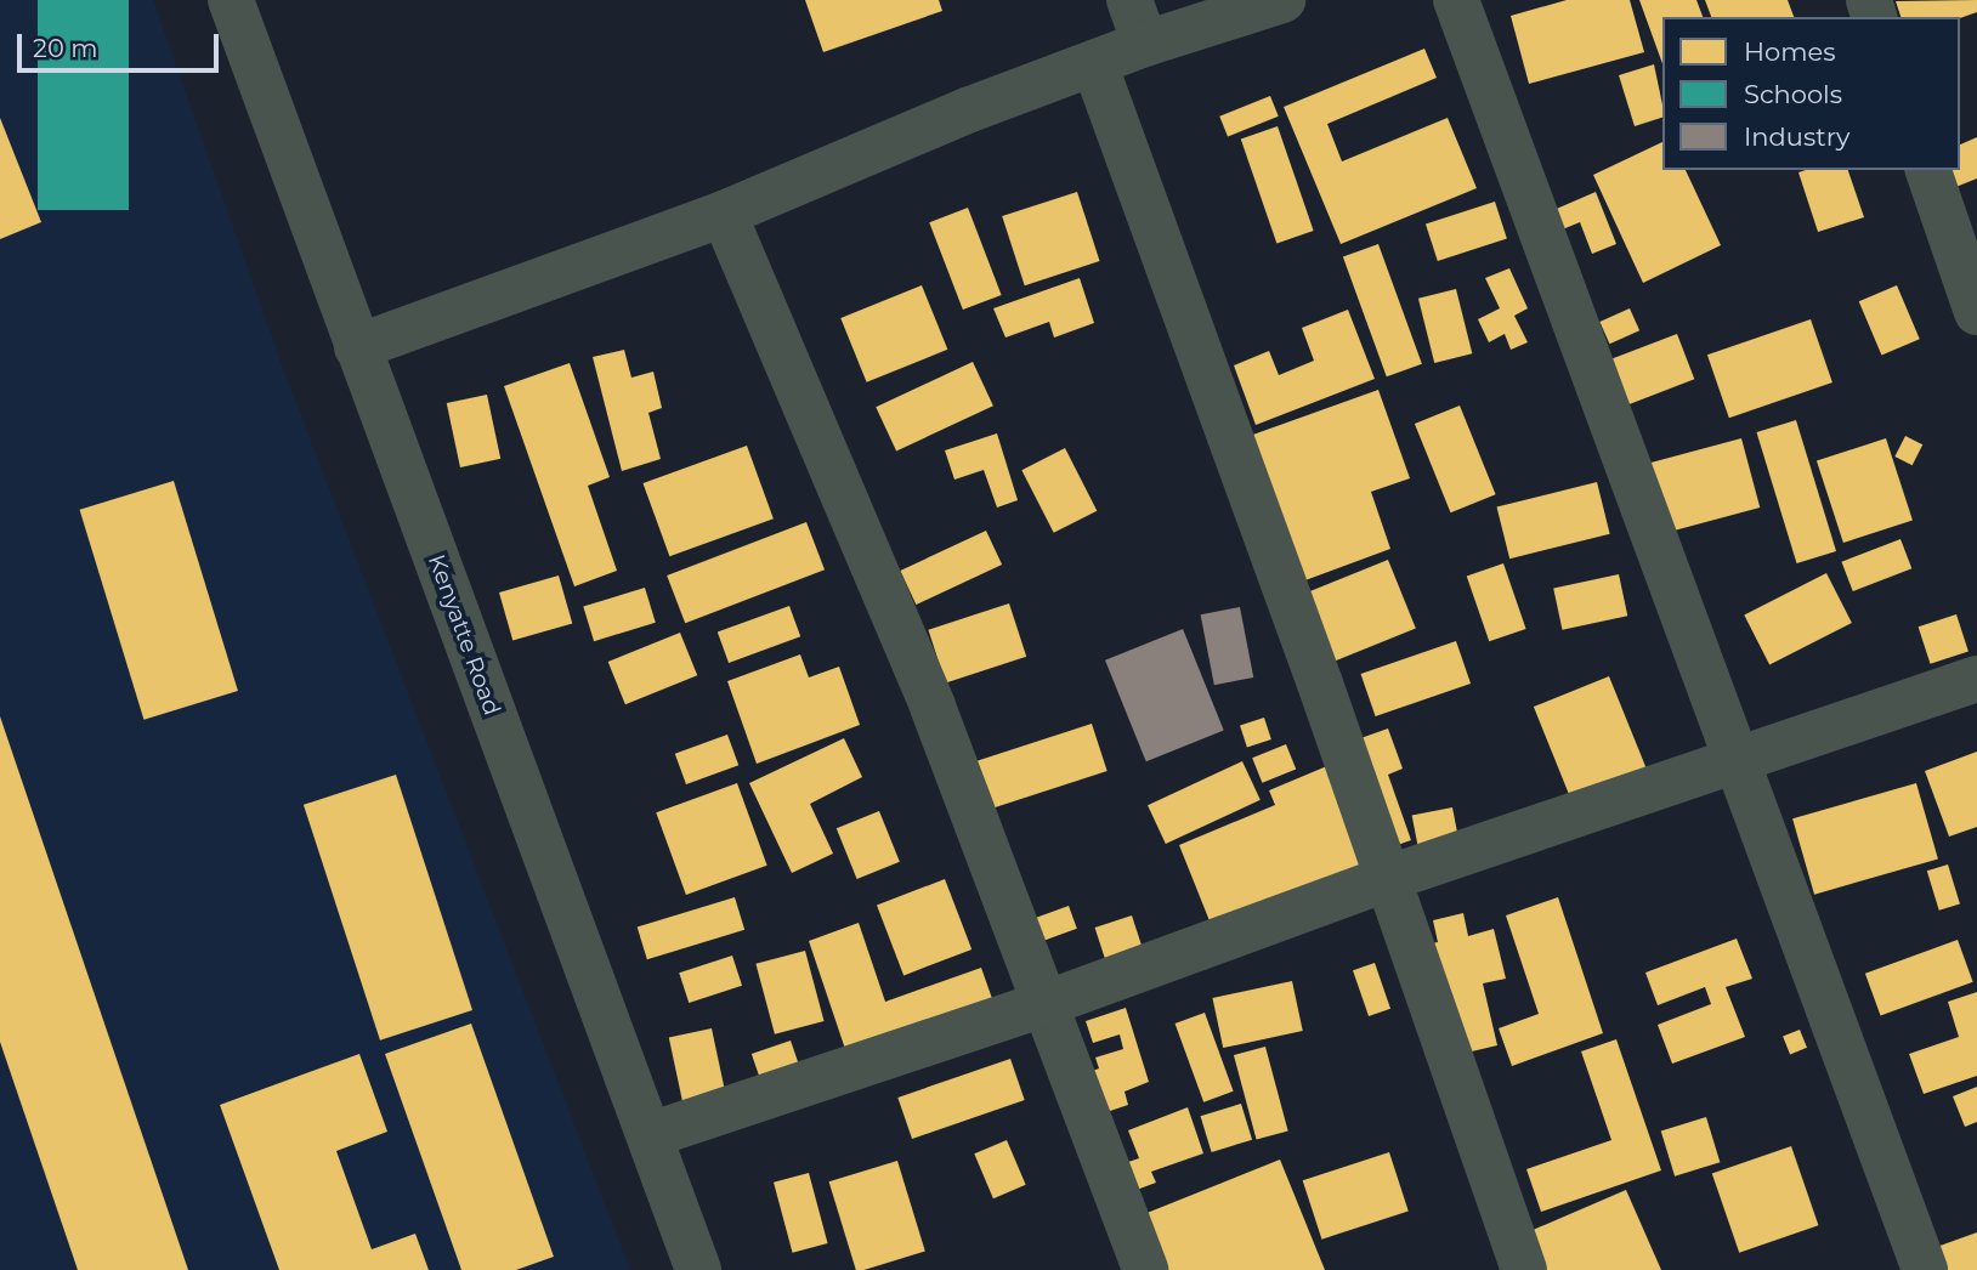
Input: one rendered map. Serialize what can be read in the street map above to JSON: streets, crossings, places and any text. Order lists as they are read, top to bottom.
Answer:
{
  "streets": {
    "street": ["Kenyatte Road"]
  },
  "legend": ["Homes", "Schools", "Industry"],
  "scale_bar": "20 m"
}
